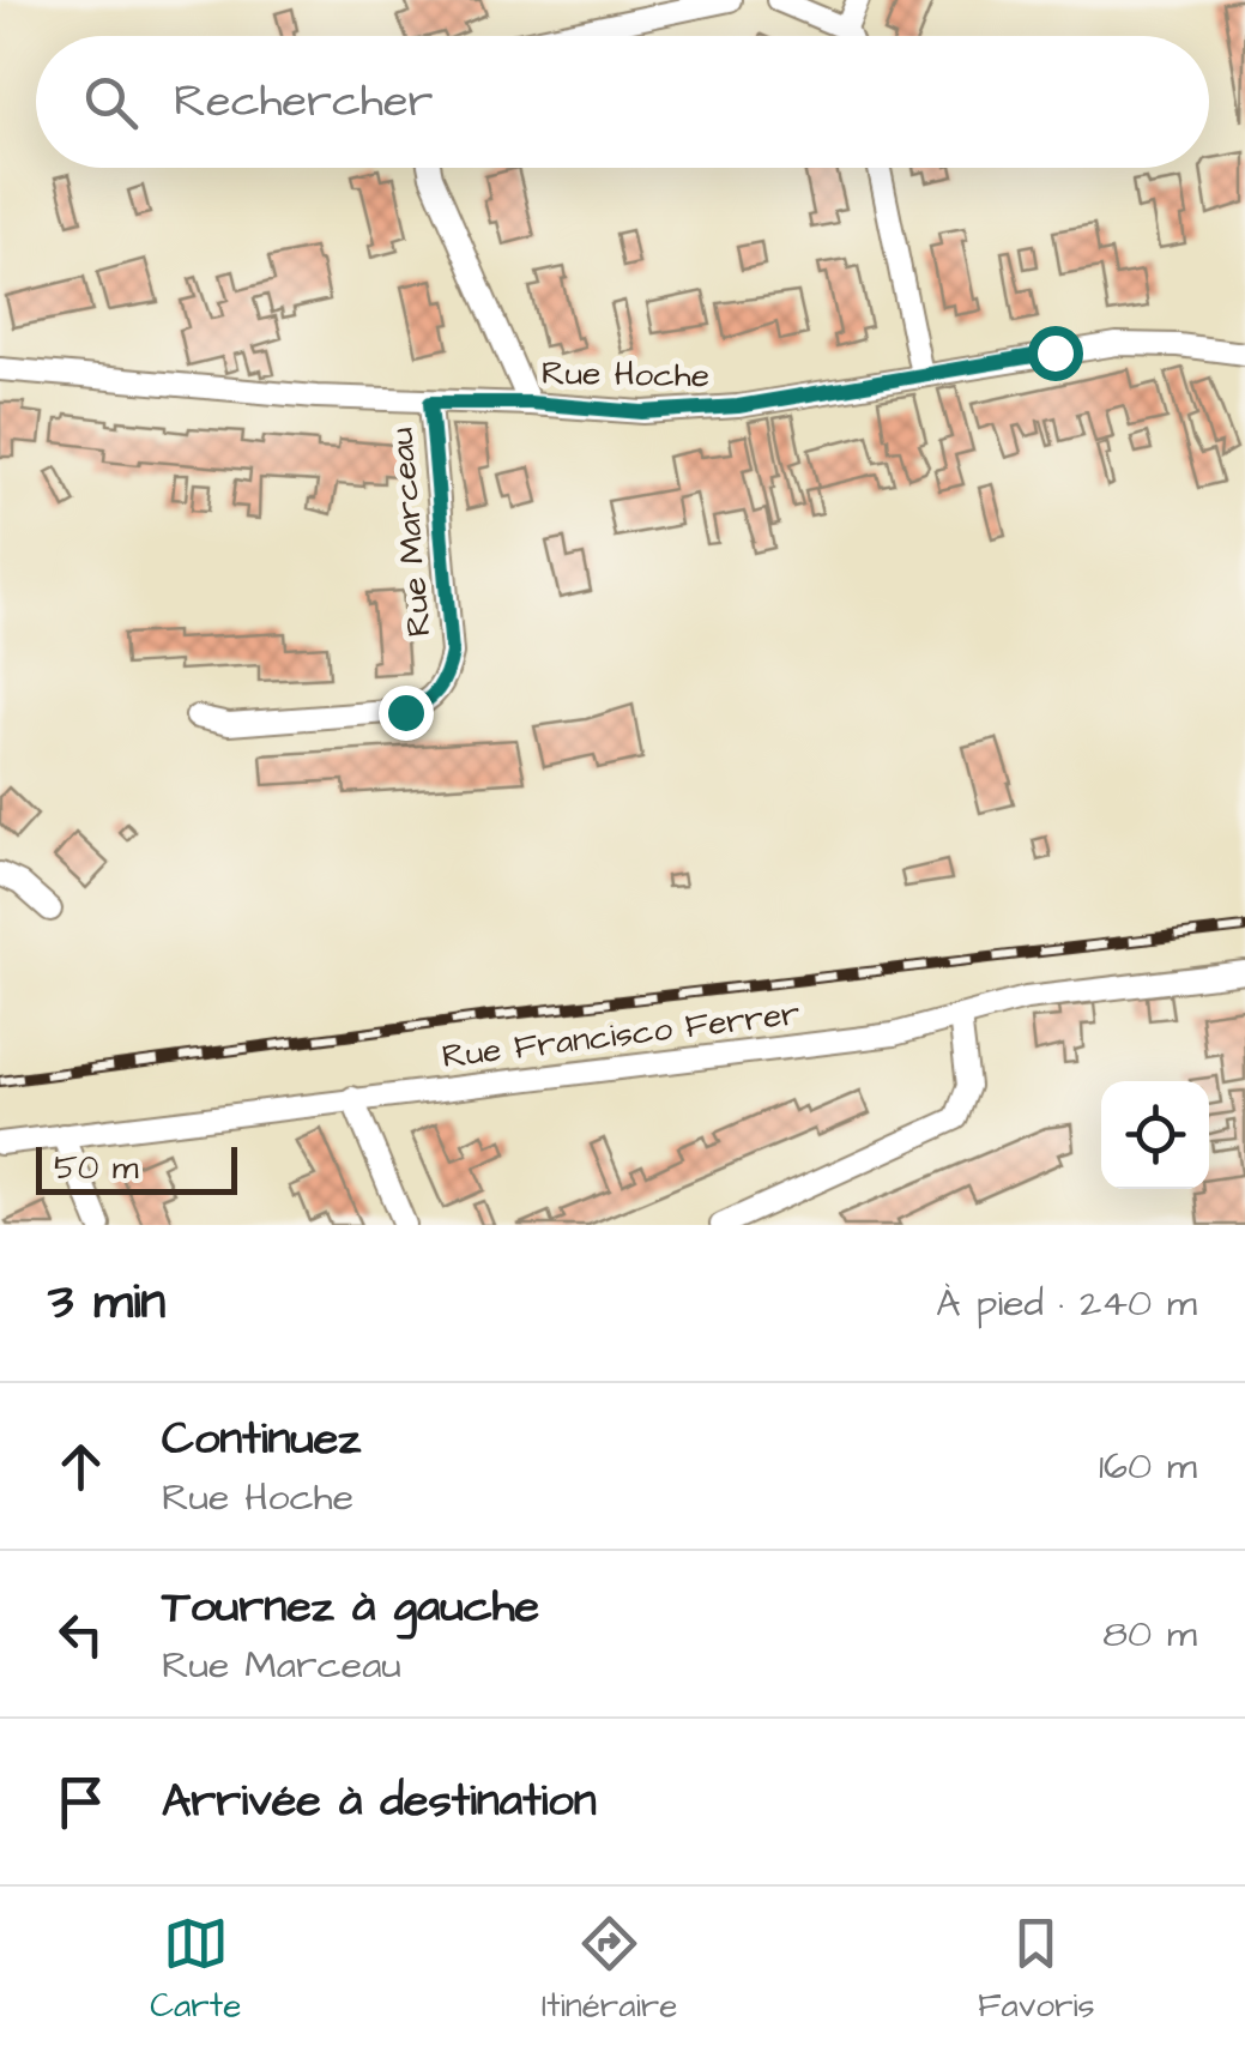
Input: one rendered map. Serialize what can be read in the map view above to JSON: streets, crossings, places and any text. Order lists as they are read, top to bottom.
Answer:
{
  "streets": {
    "street": ["Rue Hoche", "Rue Marceau", "Rue Francisco Ferrer"]
  },
  "crossings": [
    ["Rue Hoche", "Rue Marceau"]
  ],
  "scale_bar": "50 m",
  "page": {
    "search": "Rechercher",
    "scale": "50 m",
    "heading": ["3 min", "À pied · 240 m"],
    "list": [
      ["Continuez", "Rue Hoche", "160 m"],
      ["Tournez à gauche", "Rue Marceau", "80 m"],
      "Arrivée à destination"
    ],
    "nav": ["Carte", "Itinéraire", "Favoris"]
  }
}
